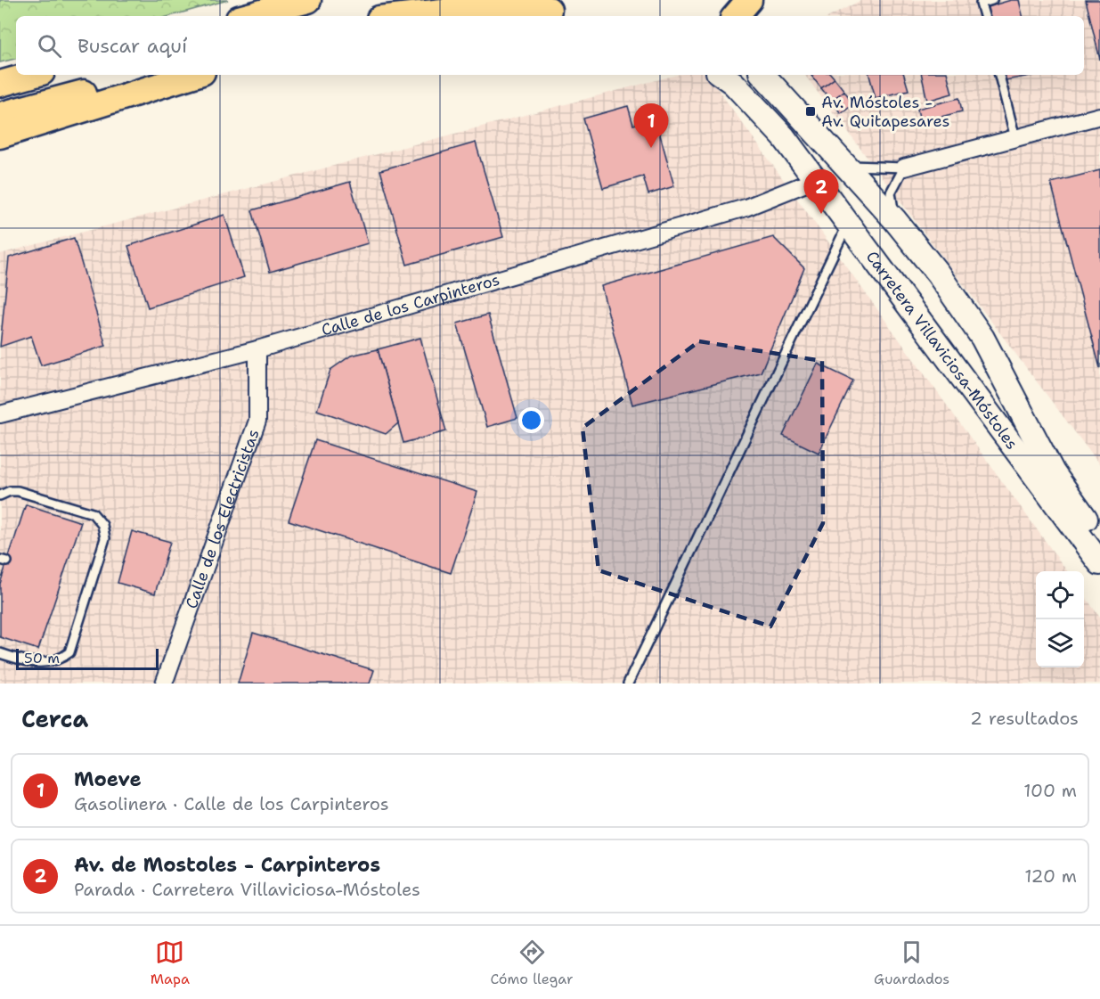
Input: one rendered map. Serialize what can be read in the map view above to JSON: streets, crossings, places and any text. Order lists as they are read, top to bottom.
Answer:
{
  "streets": {
    "main road": ["Carretera Villaviciosa-Móstoles"],
    "street": ["Calle de los Carpinteros", "Calle de los Electricistas"]
  },
  "crossings": [
    ["Calle de los Carpinteros", "Carretera Villaviciosa-Móstoles"],
    ["Calle de los Carpinteros", "Calle de los Electricistas"]
  ],
  "places": {
    "transit": ["Av. Móstoles - Av. Quitapesares"]
  },
  "scale_bar": "50 m",
  "page": {
    "search": "Buscar aquí",
    "pins": ["1", "2"],
    "scale": "50 m",
    "heading": ["Cerca", "2 resultados"],
    "list": [
      {
        "mark": "1",
        "name": "Moeve",
        "note": "Gasolinera · Calle de los Carpinteros",
        "value": "100 m"
      },
      {
        "mark": "2",
        "name": "Av. de Mostoles - Carpinteros",
        "note": "Parada · Carretera Villaviciosa-Móstoles",
        "value": "120 m"
      }
    ],
    "nav": ["Mapa", "Cómo llegar", "Guardados"]
  }
}
